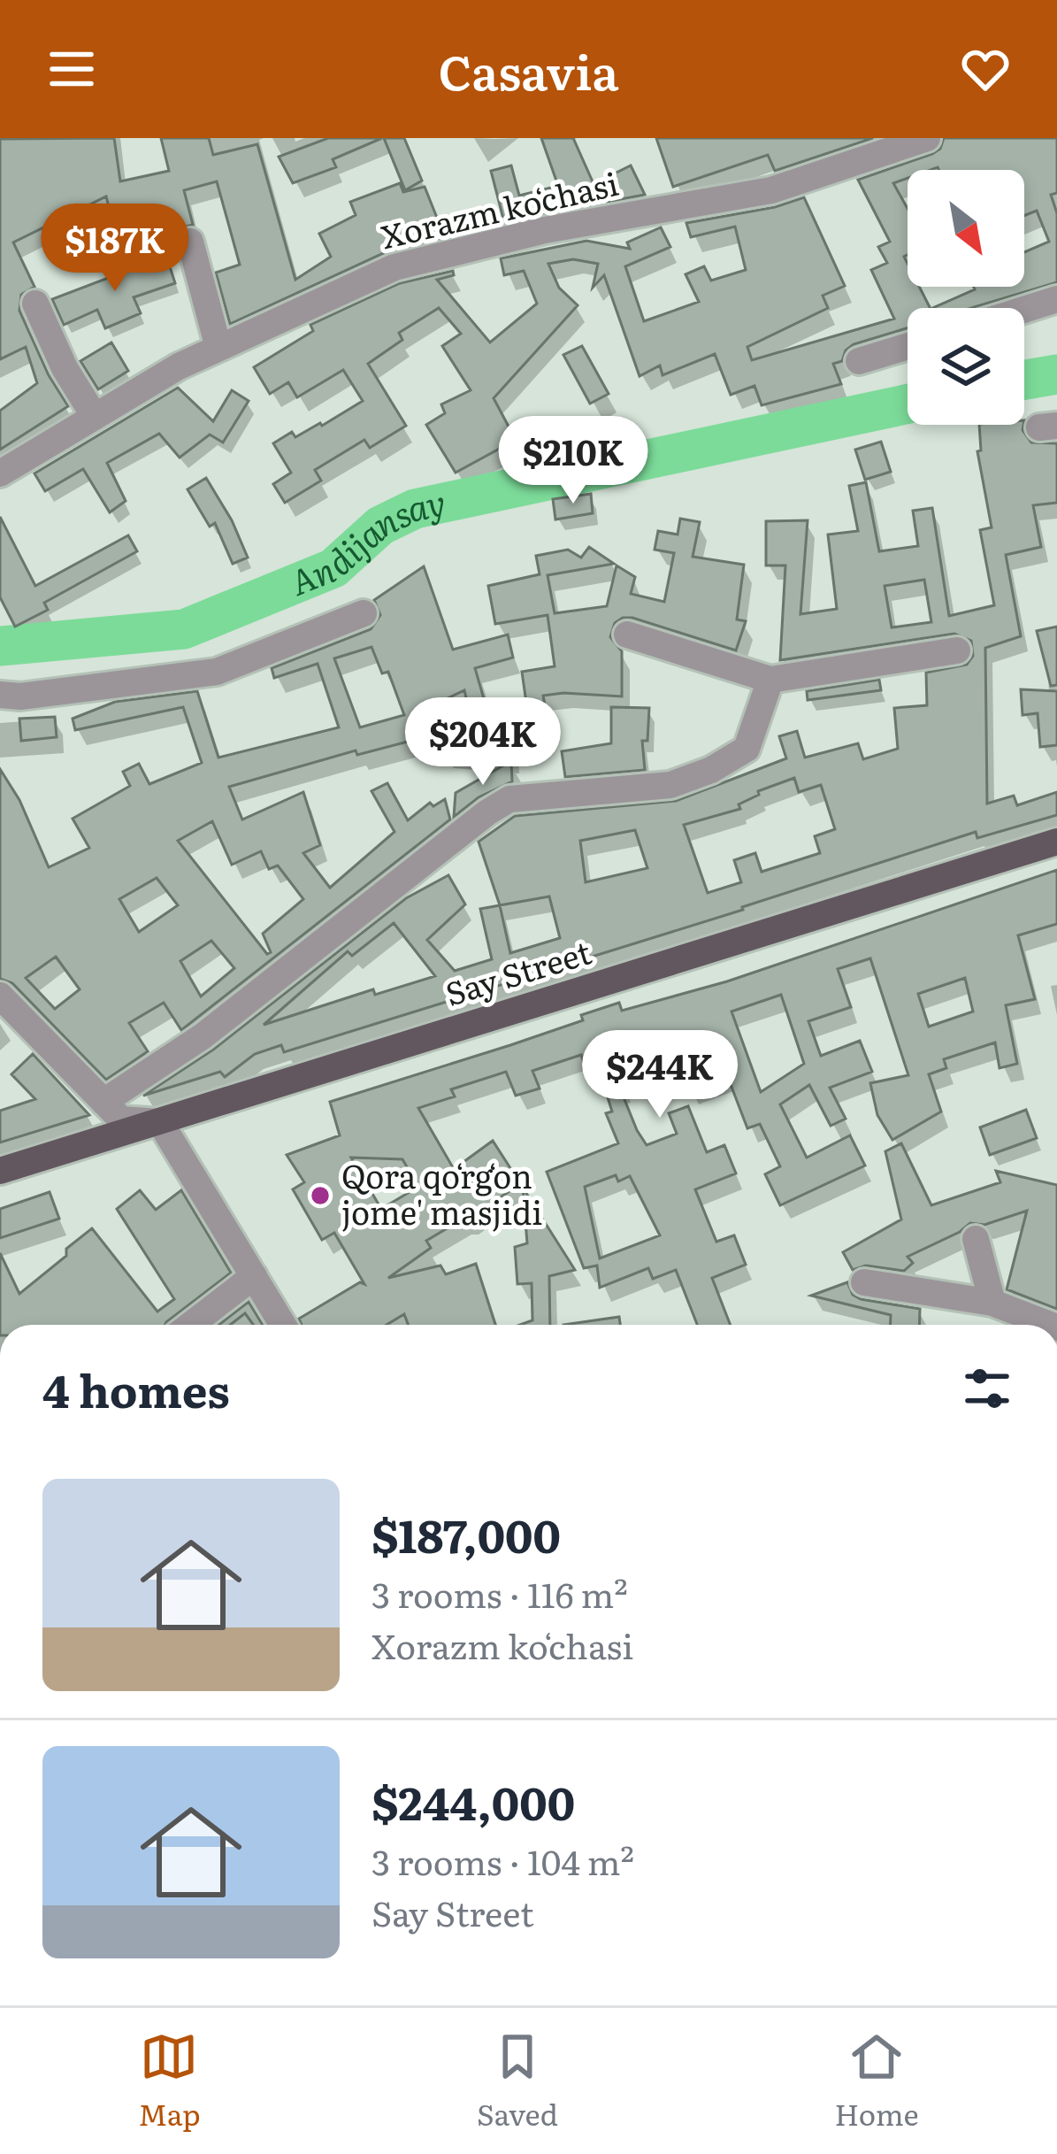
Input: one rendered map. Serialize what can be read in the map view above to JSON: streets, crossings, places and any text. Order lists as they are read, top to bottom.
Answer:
{
  "streets": {
    "main road": ["Say Street"],
    "street": ["Xorazm koʻchasi"]
  },
  "water": ["Andijansay"],
  "places": ["Qora qoʻrgʻon jome' masjidi"],
  "north": "bottom right",
  "page": {
    "header": "Casavia",
    "price": [
      "$187K",
      "$210K",
      "$204K",
      "$244K"
    ],
    "heading": "4 homes",
    "list": [
      {
        "name": "$187,000",
        "note": "3 rooms · 116 m² · Xorazm koʻchasi"
      },
      {
        "name": "$244,000",
        "note": "3 rooms · 104 m² · Say Street"
      }
    ],
    "tabs": ["Map", "Saved", "Home"]
  }
}
